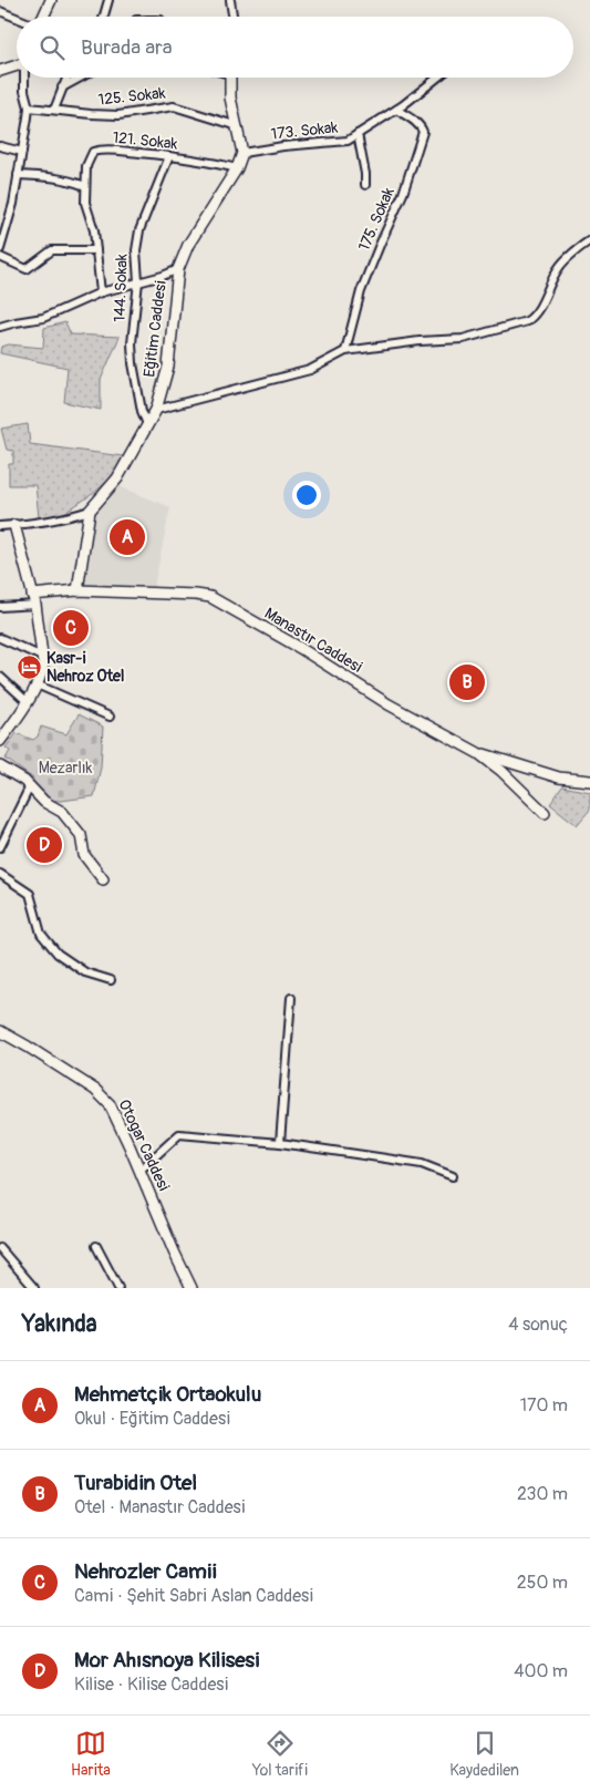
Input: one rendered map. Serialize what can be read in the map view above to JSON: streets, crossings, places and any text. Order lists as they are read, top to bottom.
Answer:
{
  "streets": {
    "street": [
      "125. Sokak",
      "173. Sokak",
      "121. Sokak",
      "175. Sokak",
      "144. Sokak",
      "Eğitim Caddesi",
      "Manastır Caddesi",
      "Otogar Caddesi"
    ]
  },
  "crossings": [
    ["173. Sokak", "175. Sokak"],
    ["173. Sokak", "Eğitim Caddesi"],
    ["121. Sokak", "144. Sokak"],
    ["121. Sokak", "Eğitim Caddesi"],
    ["144. Sokak", "Eğitim Caddesi"]
  ],
  "parks": ["Mezarlık"],
  "places": {
    "hotel": ["Kasr-i Nehroz Otel"]
  },
  "page": {
    "search": "Burada ara",
    "pins": [
      "A",
      "C",
      "B",
      "D"
    ],
    "heading": ["Yakında", "4 sonuç"],
    "list": [
      {
        "mark": "A",
        "name": "Mehmetçik Ortaokulu",
        "note": "Okul · Eğitim Caddesi",
        "value": "170 m"
      },
      {
        "mark": "B",
        "name": "Turabidin Otel",
        "note": "Otel · Manastır Caddesi",
        "value": "230 m"
      },
      {
        "mark": "C",
        "name": "Nehrozler Camii",
        "note": "Cami · Şehit Sabri Aslan Caddesi",
        "value": "250 m"
      },
      {
        "mark": "D",
        "name": "Mor Ahısnoya Kilisesi",
        "note": "Kilise · Kilise Caddesi",
        "value": "400 m"
      }
    ],
    "nav": ["Harita", "Yol tarifi", "Kaydedilen"]
  }
}
